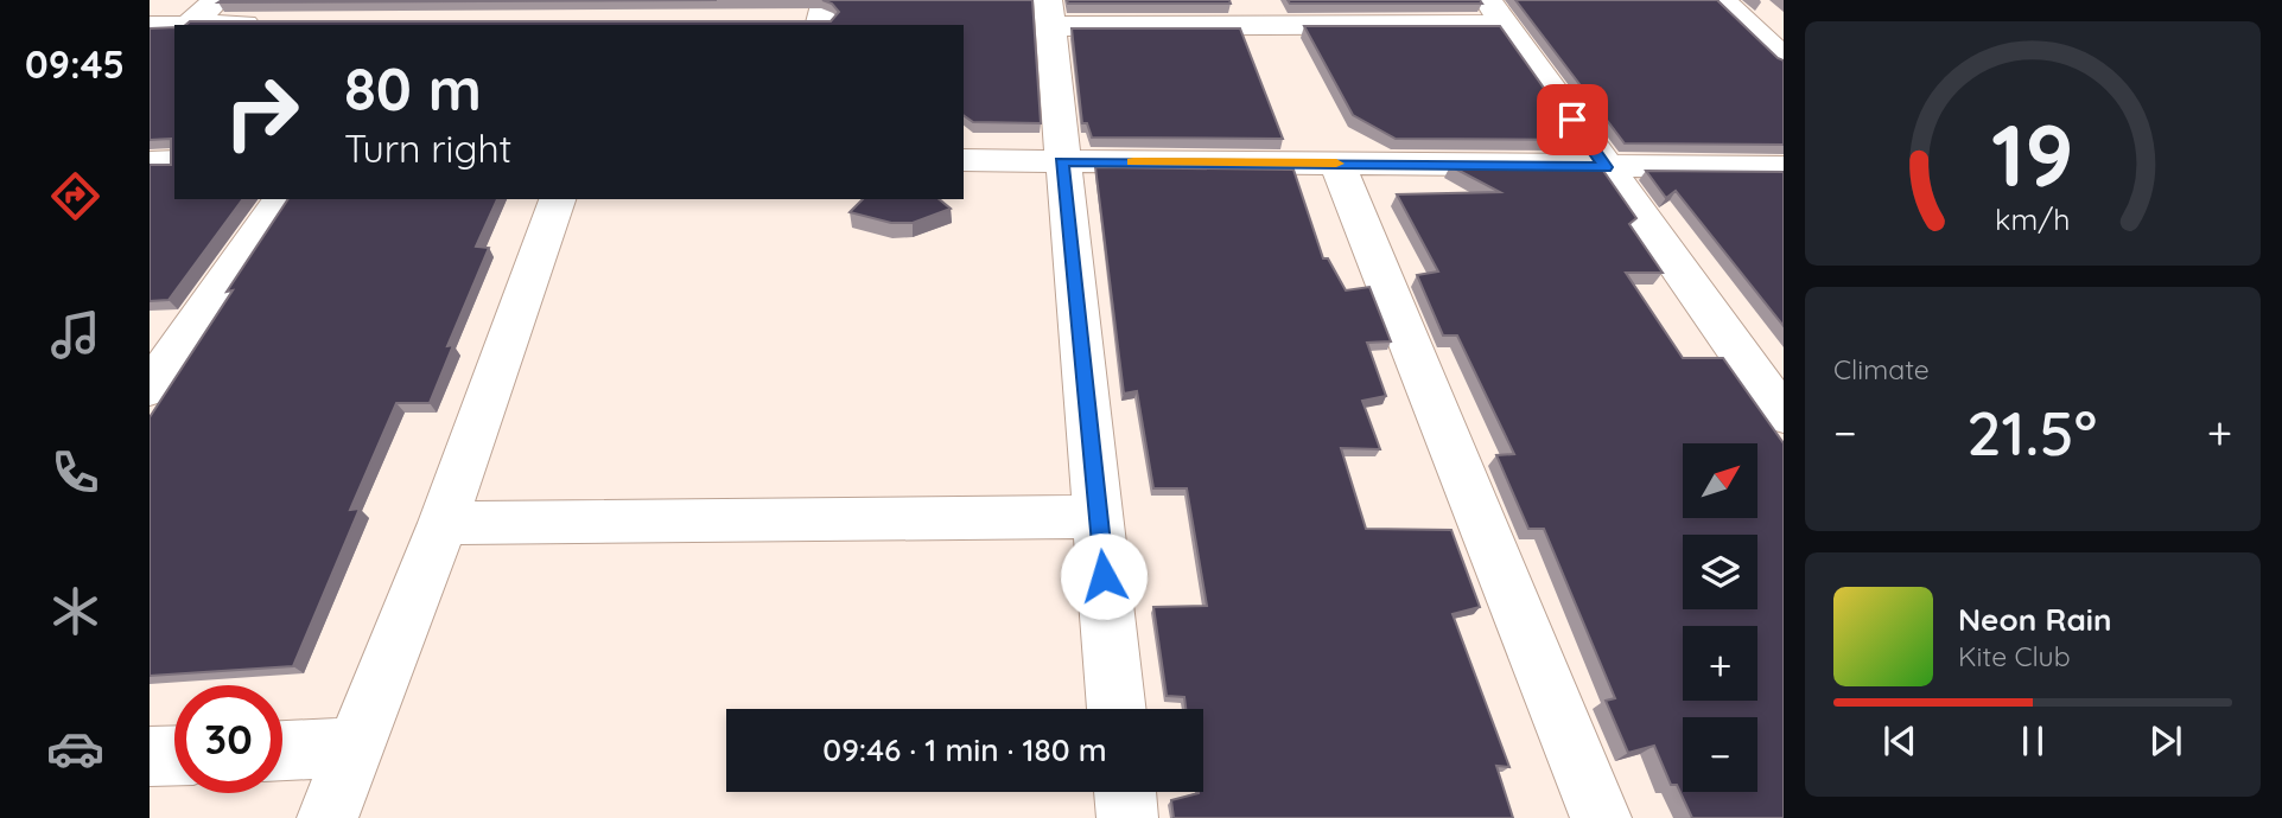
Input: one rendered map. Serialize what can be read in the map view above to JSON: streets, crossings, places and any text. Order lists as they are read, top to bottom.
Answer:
{
  "north": "top right",
  "page": {
    "tabs": "09:45",
    "turn": ["80 m", "Turn right"],
    "tile": "Climate",
    "heat": ["−", "21.5°", "+"],
    "map_buttons": ["+", "−"],
    "song": ["Neon Rain", "Kite Club"],
    "limit": "30",
    "trip": "09:46 · 1 min · 180 m",
    "gauge": ["19", "km/h"]
  }
}
